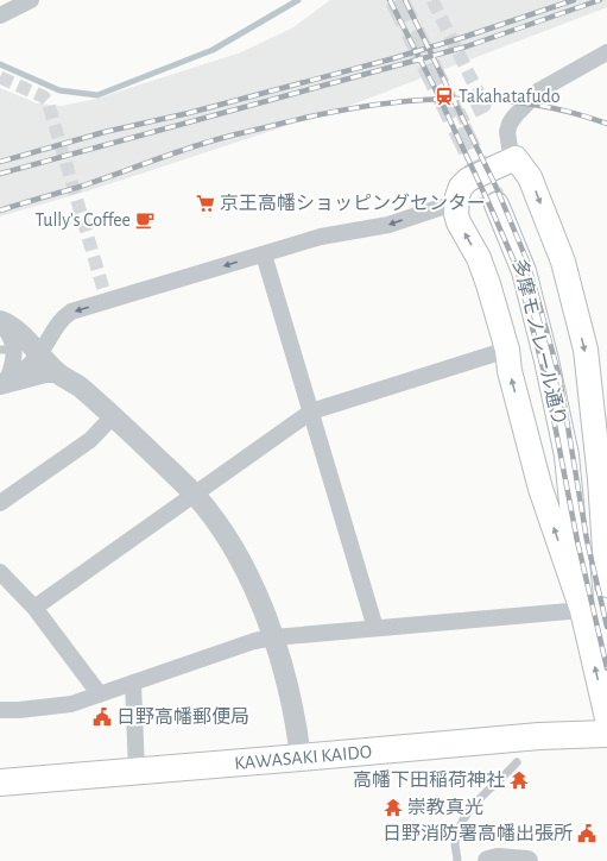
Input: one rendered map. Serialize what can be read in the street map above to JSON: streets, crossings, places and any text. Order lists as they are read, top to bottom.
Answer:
{
  "streets": {
    "main road": ["多摩モノレール通り", "KAWASAKI KAIDO"]
  },
  "places": {
    "station": ["Takahatafudo"],
    "supermarket": ["京王高幡ショッピングセンター"],
    "cafe": ["Tully's Coffee"],
    "public building": ["日野高幡郵便局", "日野消防署高幡出張所"],
    "temple": ["高幡下田稲荷神社", "崇教真光"]
  }
}
